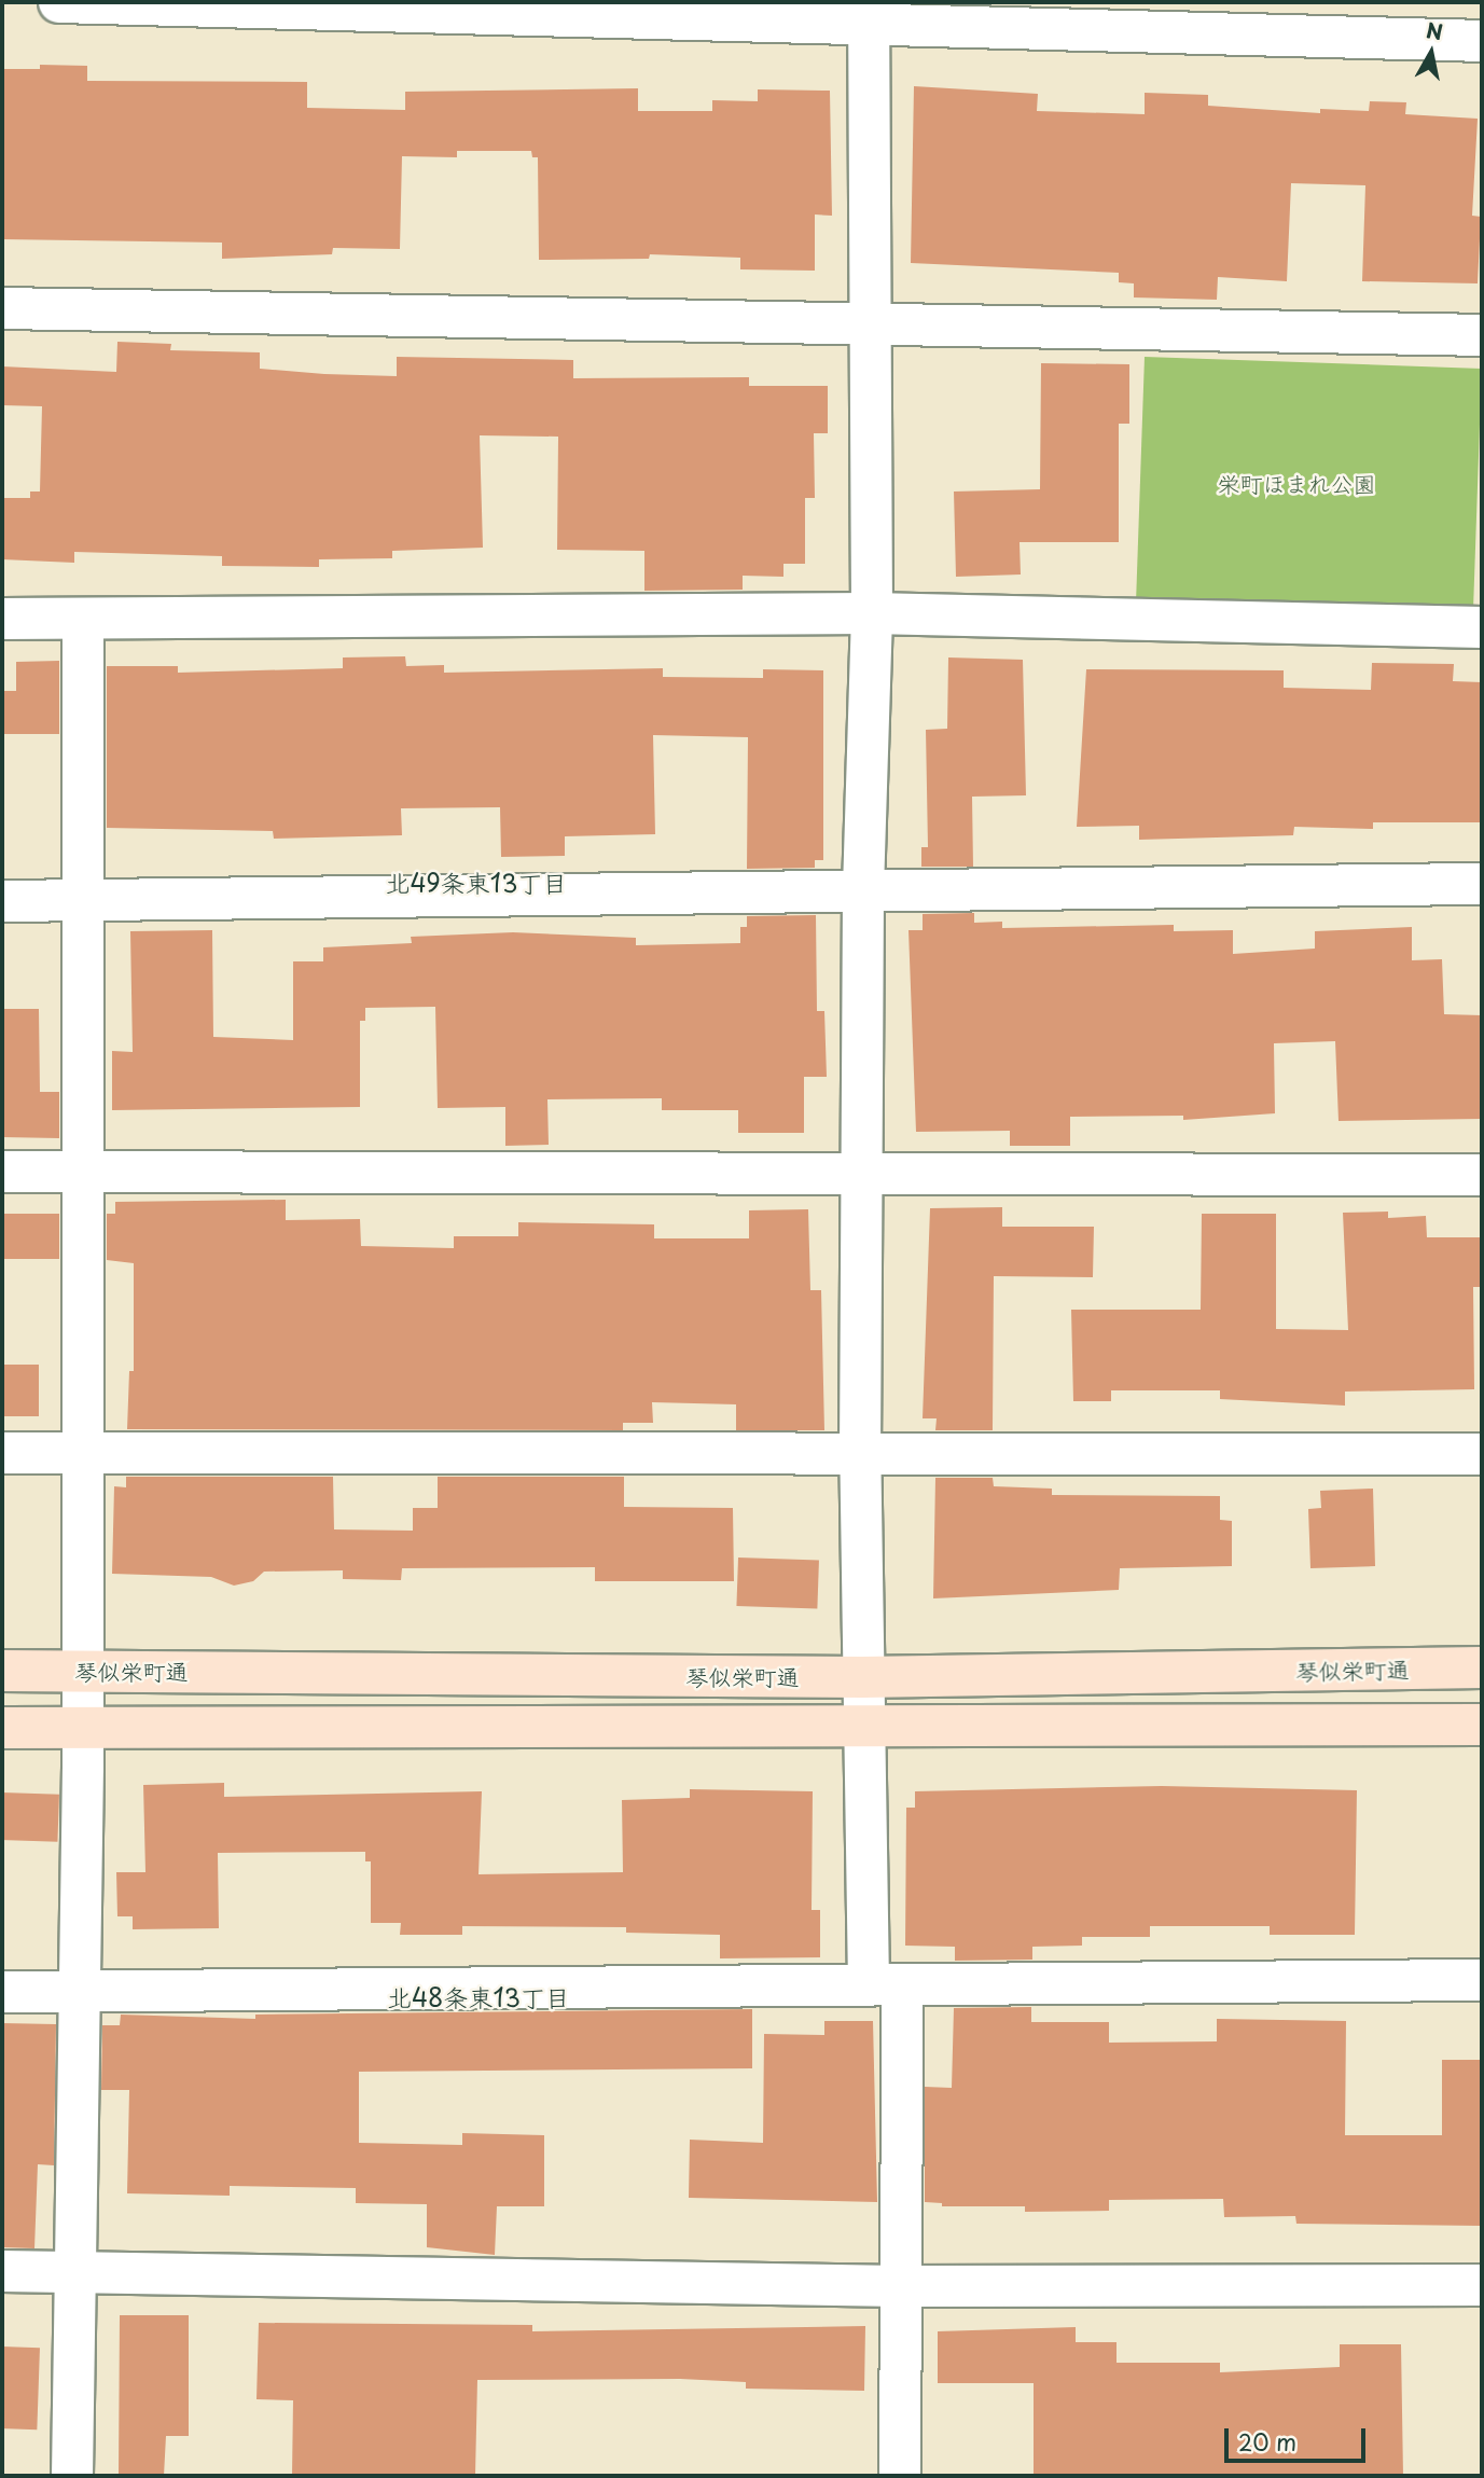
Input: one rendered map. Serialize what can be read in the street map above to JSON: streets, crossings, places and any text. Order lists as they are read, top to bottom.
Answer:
{
  "streets": {
    "street": ["琴似栄町通"]
  },
  "districts": ["北49条東13丁目", "北48条東13丁目"],
  "parks": ["栄町ほまれ公園"],
  "scale_bar": "20 m",
  "north": "top"
}
